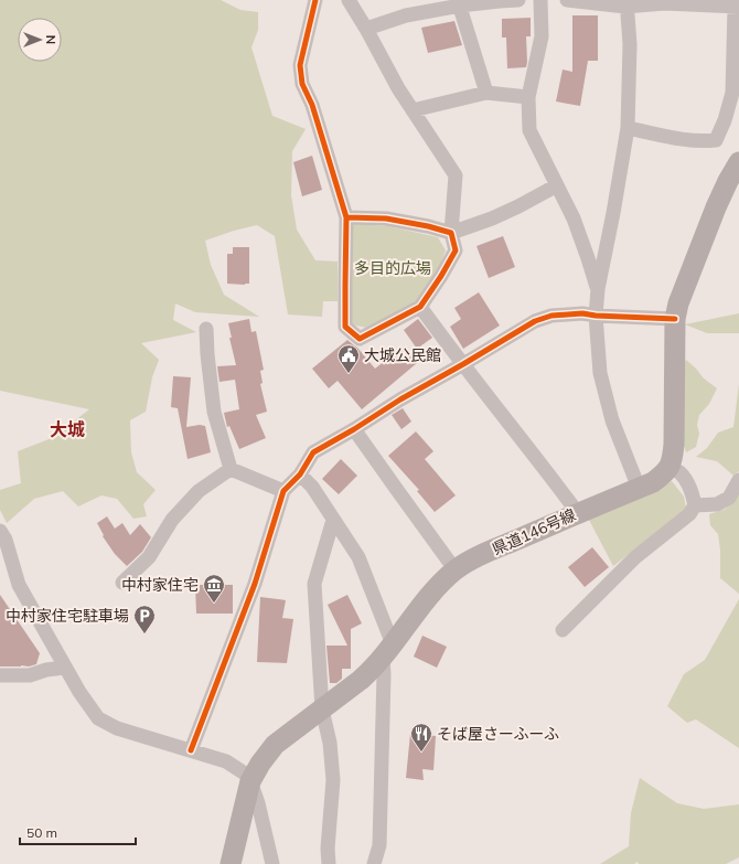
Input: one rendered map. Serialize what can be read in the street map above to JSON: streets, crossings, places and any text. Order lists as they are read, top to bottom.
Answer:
{
  "streets": {
    "main road": ["県道146号線"]
  },
  "districts": ["大城"],
  "parks": ["多目的広場"],
  "places": {
    "public building": ["大城公民館"],
    "museum": ["中村家住宅"],
    "parking": ["中村家住宅駐車場"],
    "restaurant": ["そば屋さーふーふ"]
  },
  "scale_bar": "50 m",
  "north": "right"
}
